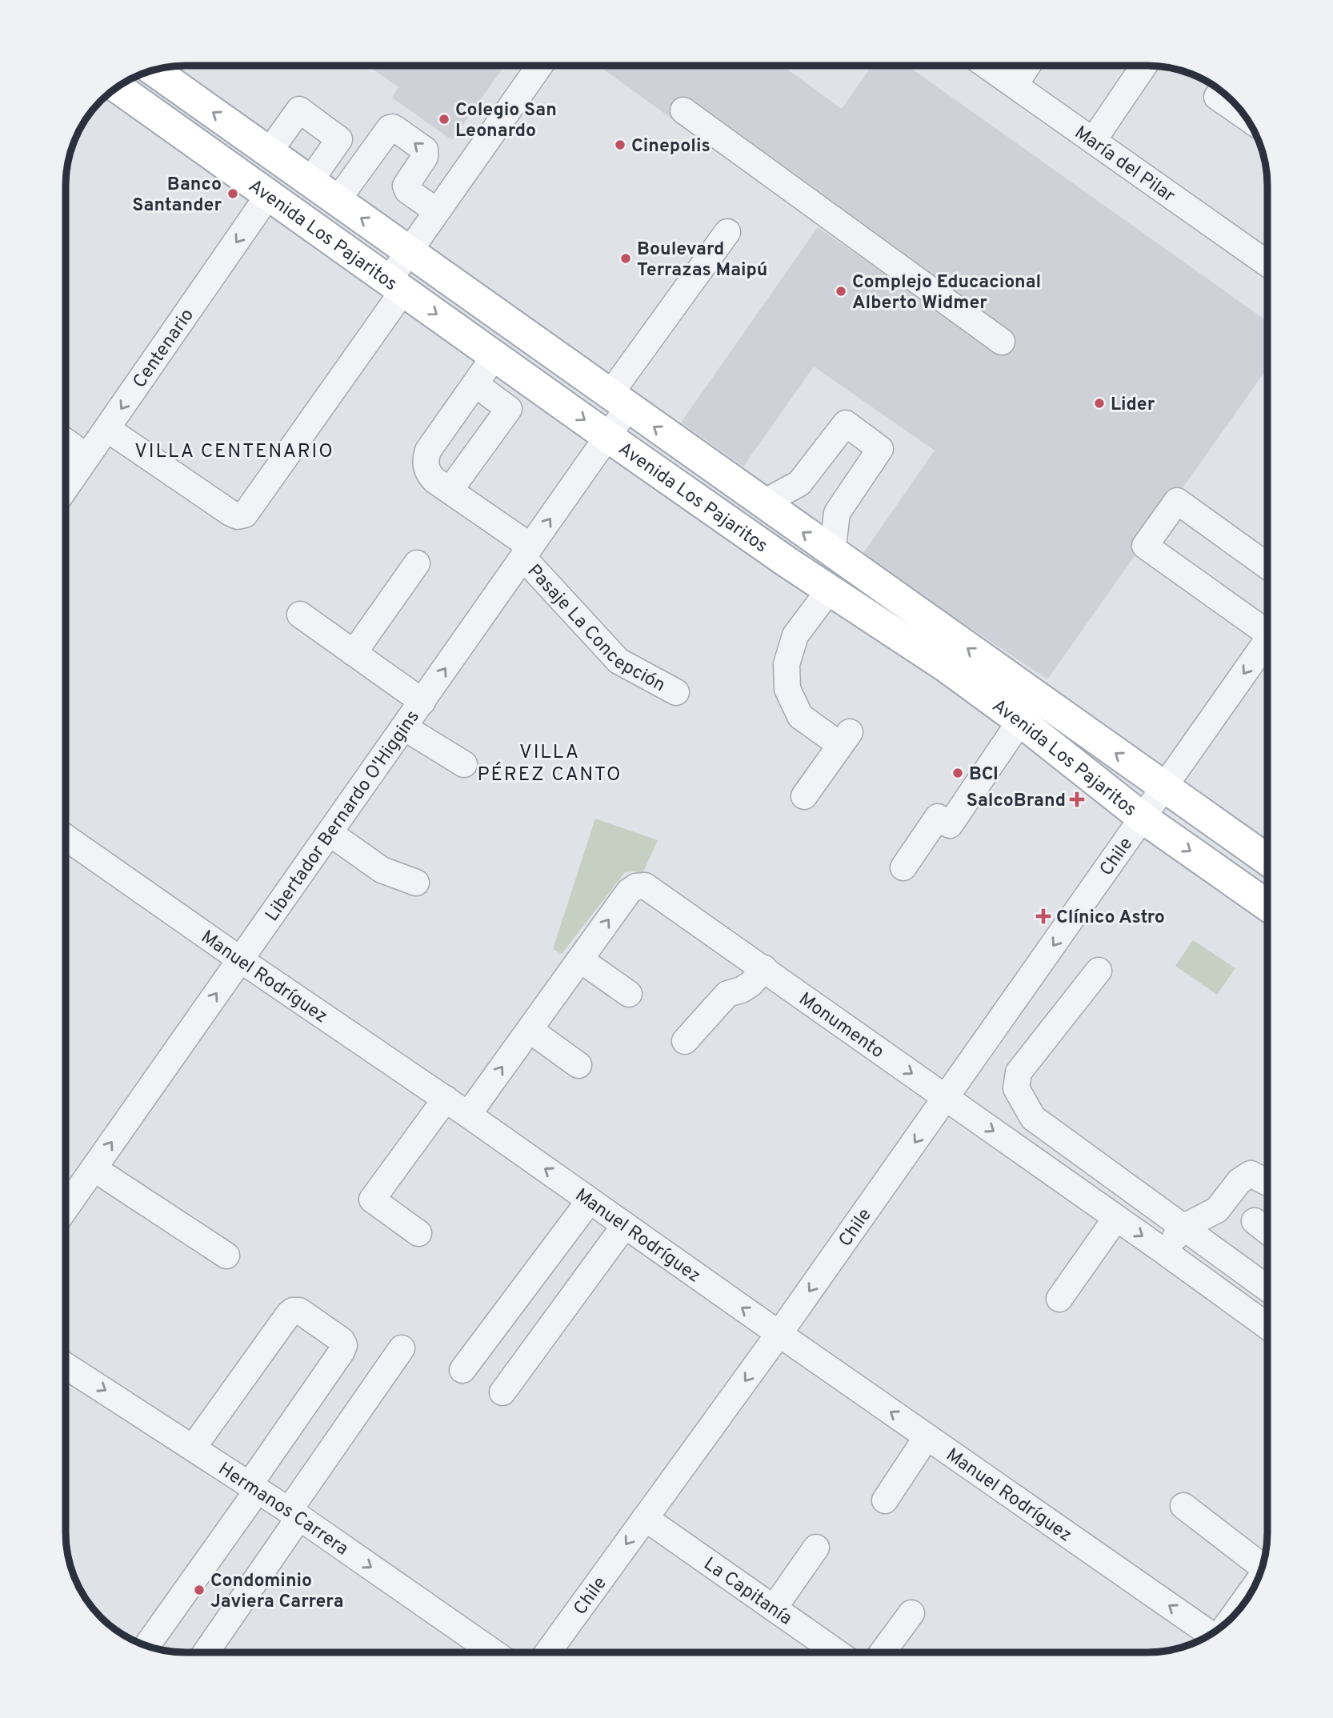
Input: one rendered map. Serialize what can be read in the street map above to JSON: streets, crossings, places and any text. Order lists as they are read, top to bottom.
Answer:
{
  "streets": {
    "main road": ["Avenida Los Pajaritos"],
    "street": [
      "María del Pilar",
      "Centenario",
      "Pasaje La Concepción",
      "Libertador Bernardo O'Higgins",
      "Chile",
      "Manuel Rodríguez",
      "Monumento",
      "Hermanos Carrera",
      "La Capitanía"
    ]
  },
  "crossings": [
    ["Avenida Los Pajaritos", "Centenario"],
    ["Avenida Los Pajaritos", "Pasaje La Concepción"],
    ["Avenida Los Pajaritos", "Libertador Bernardo O'Higgins"],
    ["Avenida Los Pajaritos", "Chile"],
    ["Pasaje La Concepción", "Libertador Bernardo O'Higgins"],
    ["Libertador Bernardo O'Higgins", "Manuel Rodríguez"],
    ["Chile", "Manuel Rodríguez"],
    ["Chile", "Monumento"],
    ["Chile", "La Capitanía"],
    ["Manuel Rodríguez", "Monumento"]
  ],
  "one_way": [
    "Centenario",
    "Libertador Bernardo O'Higgins",
    "Manuel Rodríguez",
    "Monumento",
    "Hermanos Carrera"
  ],
  "districts": ["VILLA CENTENARIO", "VILLA PÉREZ CANTO"],
  "places": {
    "other": [
      "Colegio San Leonardo",
      "Cinepolis",
      "Banco Santander",
      "Boulevard Terrazas Maipú",
      "Complejo Educacional Alberto Widmer",
      "Lider",
      "BCI",
      "Condominio Javiera Carrera"
    ],
    "health": ["SalcoBrand", "Clínico Astro"]
  }
}
